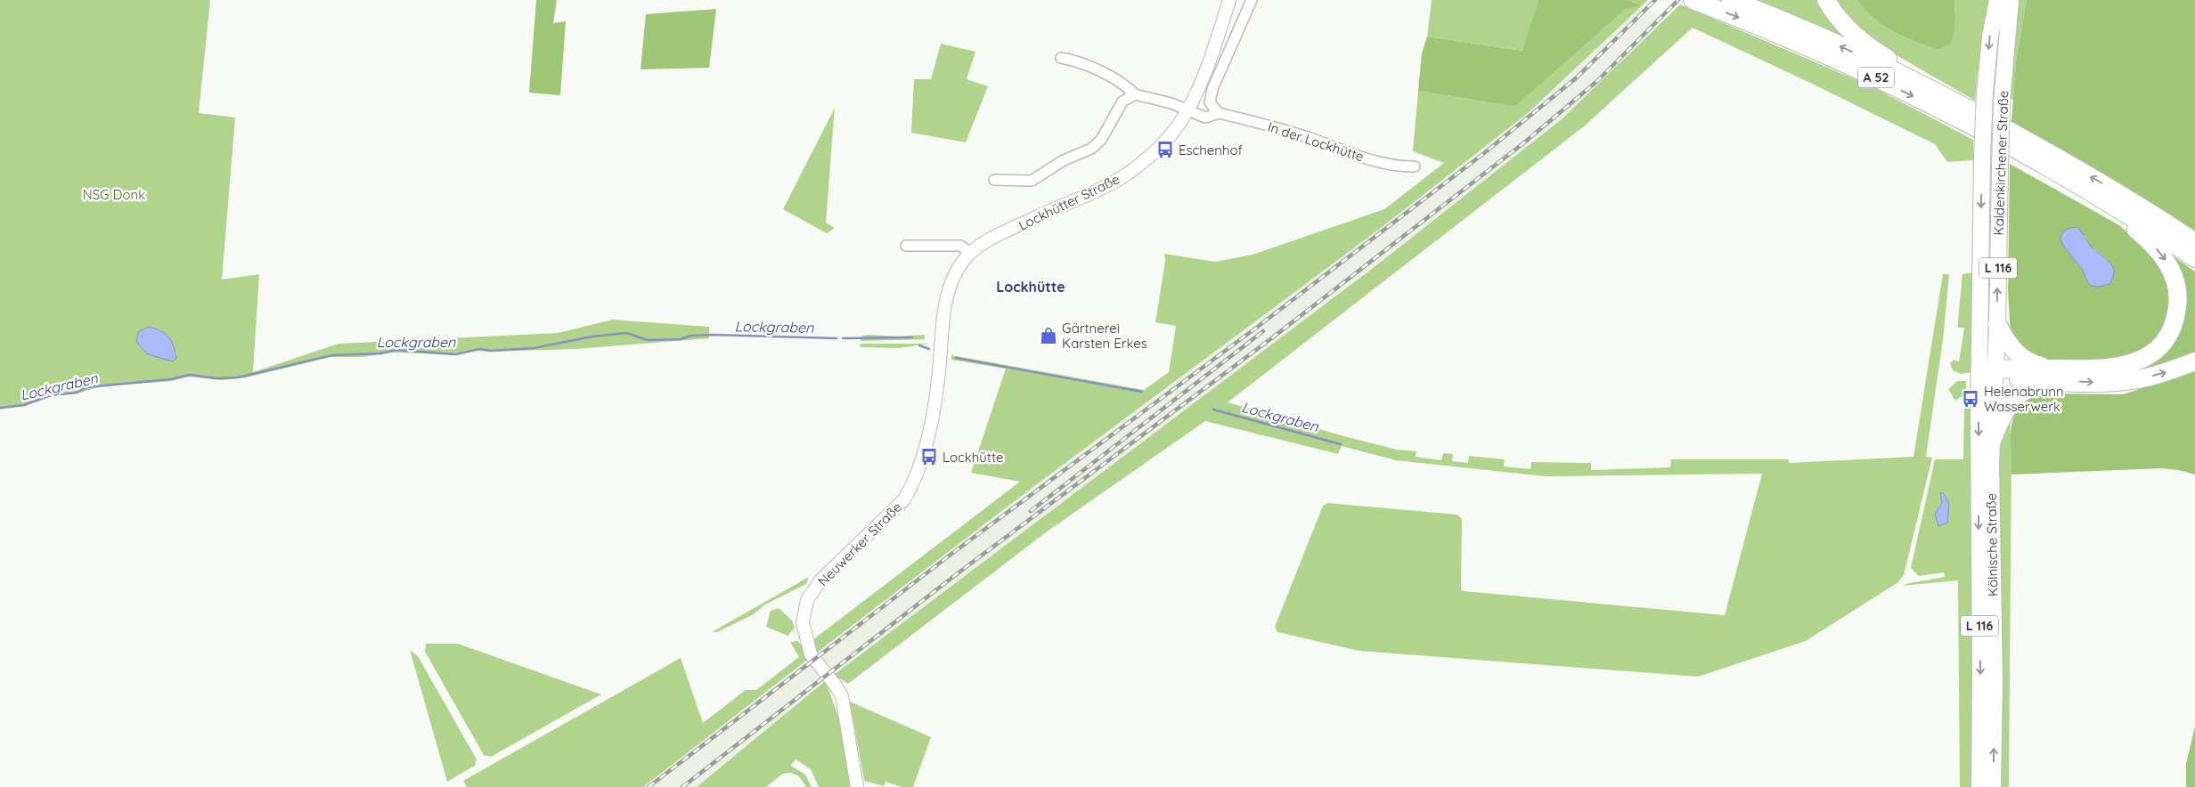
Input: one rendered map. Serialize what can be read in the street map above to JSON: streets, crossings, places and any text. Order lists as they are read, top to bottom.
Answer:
{
  "streets": {
    "highway": ["A 52"],
    "main road": ["Kaldenkirchener Straße", "L 116", "Kölnische Straße"],
    "street": ["In der Lockhütte", "Lockhütter Straße", "Neuwerker Straße"]
  },
  "crossings": [
    ["In der Lockhütte", "Lockhütter Straße"],
    ["Kaldenkirchener Straße", "Kölnische Straße"],
    ["Lockhütter Straße", "Neuwerker Straße"]
  ],
  "districts": ["Lockhütte"],
  "water": ["Lockgraben"],
  "parks": ["NSG Donk"],
  "places": {
    "bus stop": ["Eschenhof", "Helenabrunn Wasserwerk", "Lockhütte"],
    "shop": ["Gärtnerei Karsten Erkes"]
  }
}
